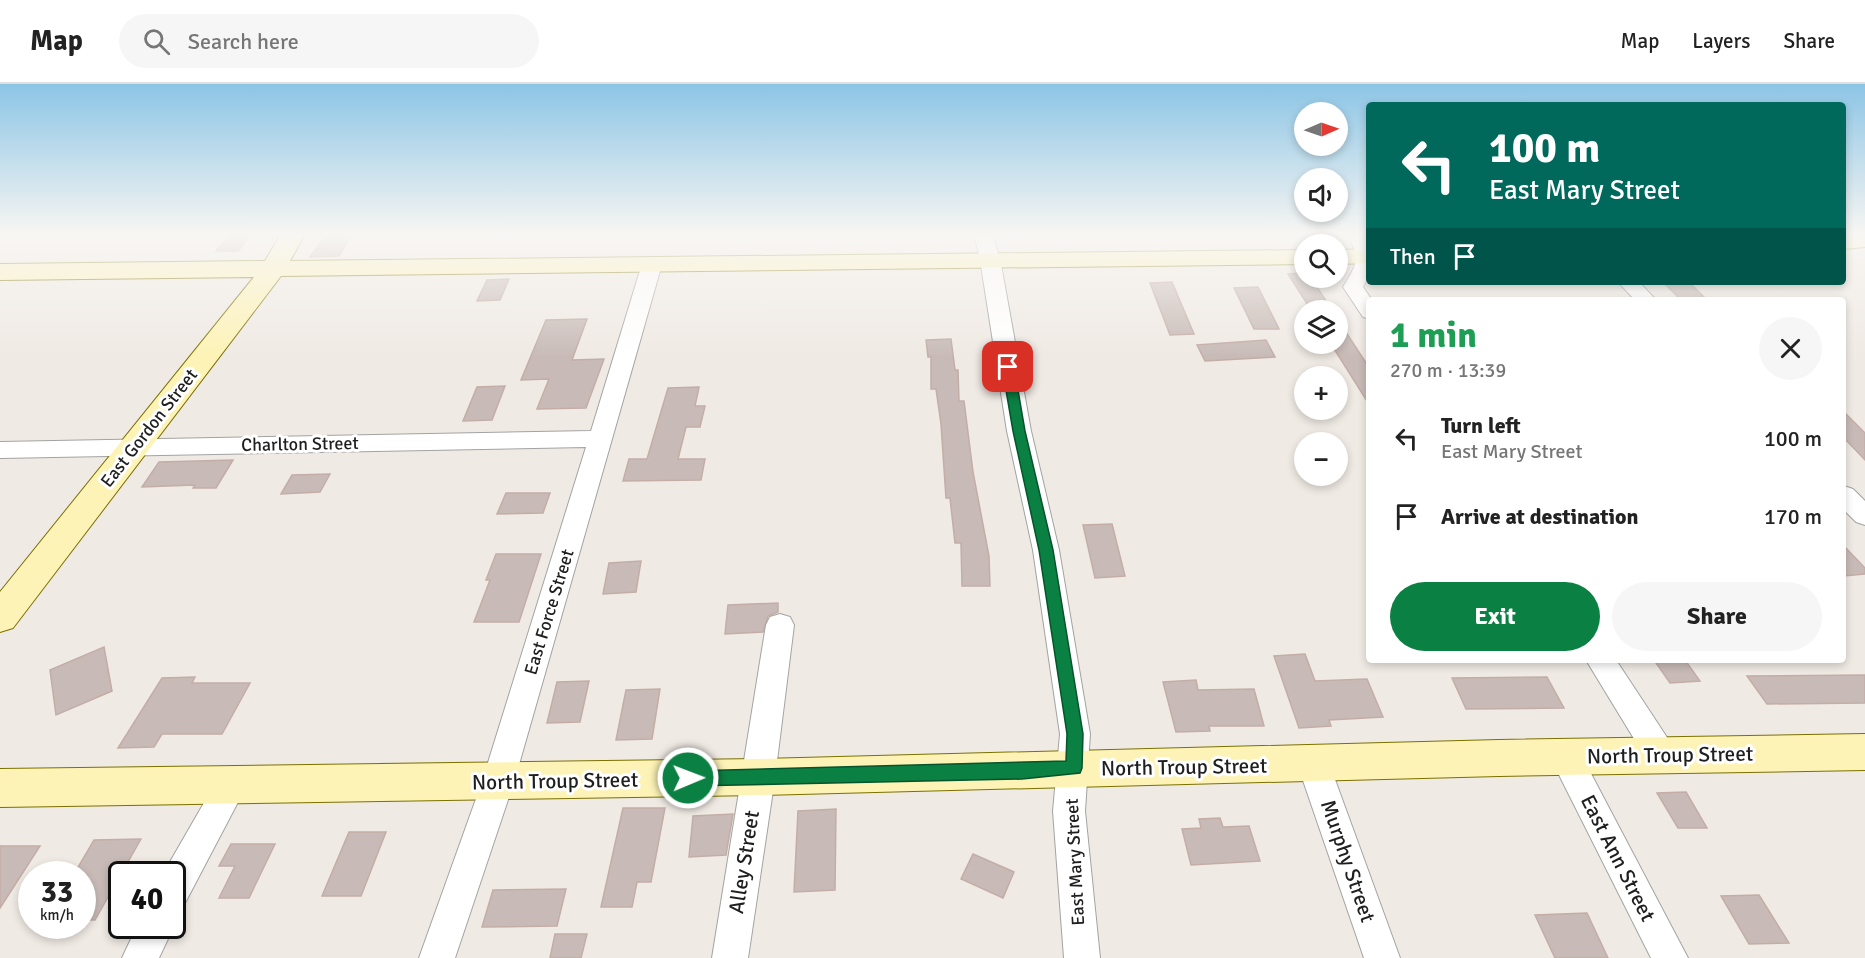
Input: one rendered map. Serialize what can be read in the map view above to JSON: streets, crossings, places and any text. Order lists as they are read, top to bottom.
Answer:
{
  "streets": {
    "street": [
      "East Gordon Street",
      "Charlton Street",
      "East Force Street",
      "North Troup Street",
      "East Ann Street",
      "Murphy Street",
      "Alley Street",
      "East Mary Street"
    ]
  },
  "crossings": [
    ["East Gordon Street", "Charlton Street"],
    ["Charlton Street", "East Force Street"],
    ["East Force Street", "North Troup Street"],
    ["North Troup Street", "East Ann Street"],
    ["North Troup Street", "Murphy Street"],
    ["North Troup Street", "Alley Street"],
    ["North Troup Street", "East Mary Street"]
  ],
  "north": "right",
  "page": {
    "header": "Map",
    "search": "Search here",
    "nav": ["Map", "Layers", "Share"],
    "map_buttons": ["+", "−"],
    "turn": ["100 m", "East Mary Street"],
    "then": "Then",
    "heading": ["1 min", "270 m · 13:39"],
    "list": [
      {
        "name": "Turn left",
        "note": "East Mary Street",
        "value": "100 m"
      },
      {
        "name": "Arrive at destination",
        "value": "170 m"
      }
    ],
    "buttons": ["Exit", "Share"],
    "speed": "33 km/h",
    "limit": "40"
  }
}
